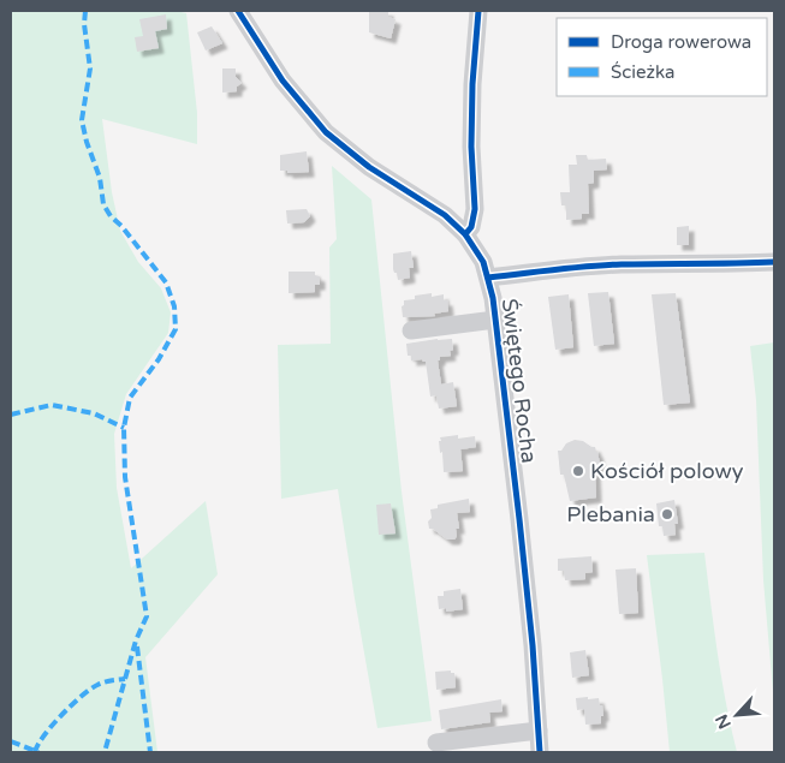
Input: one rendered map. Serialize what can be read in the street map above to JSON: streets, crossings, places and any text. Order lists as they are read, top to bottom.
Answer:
{
  "streets": {
    "street": ["Świętego Rocha"]
  },
  "places": ["Kościół polowy", "Plebania"],
  "legend": ["Droga rowerowa", "Ścieżka"],
  "north": "bottom left"
}
